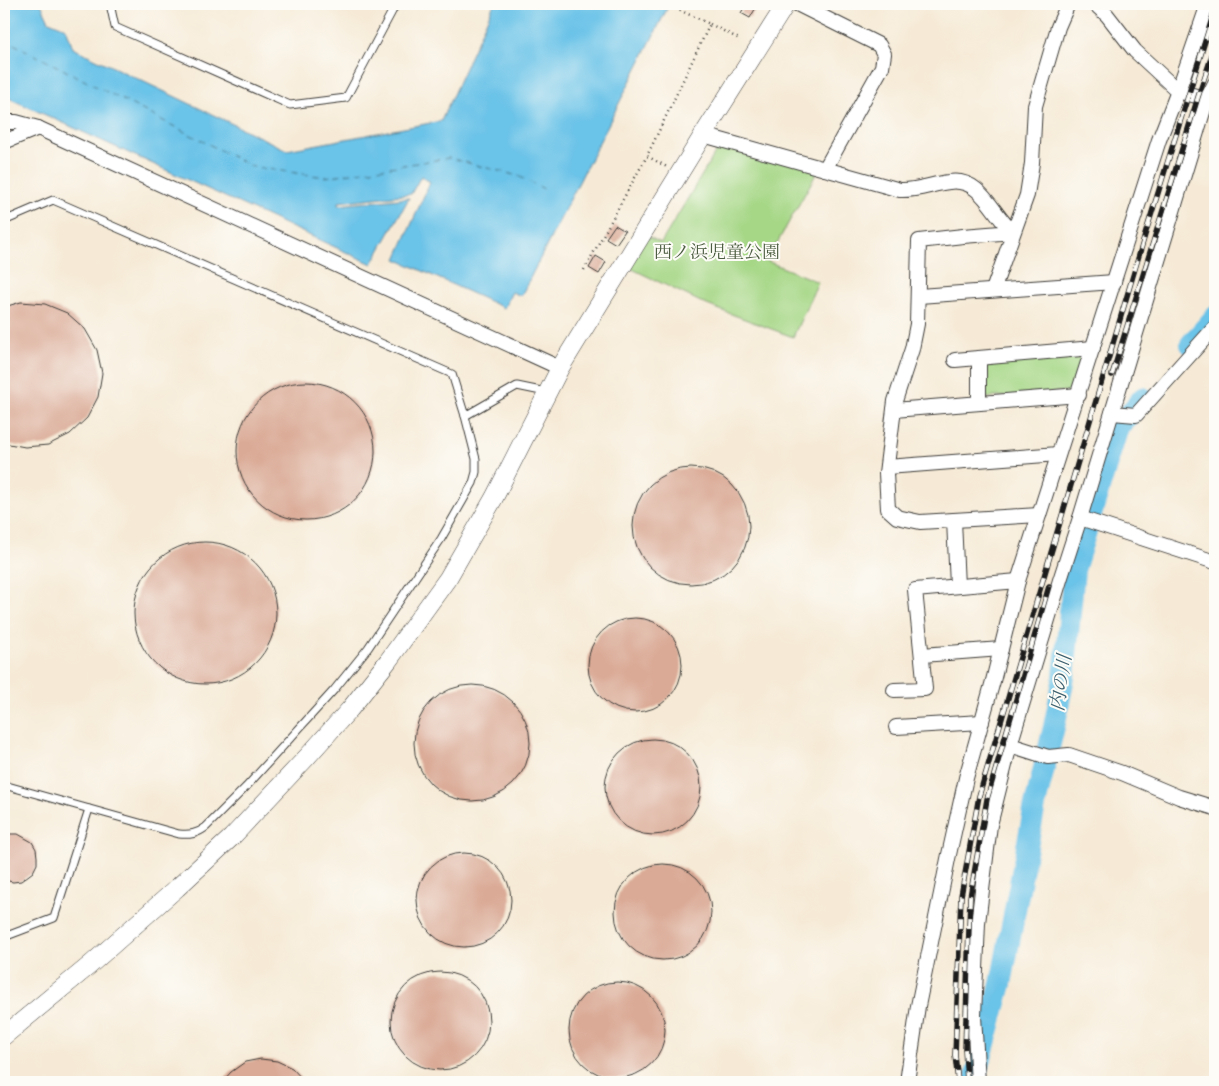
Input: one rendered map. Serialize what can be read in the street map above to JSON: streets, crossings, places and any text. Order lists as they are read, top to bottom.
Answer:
{
  "water": ["内の川"],
  "parks": ["西ノ浜児童公園"]
}
